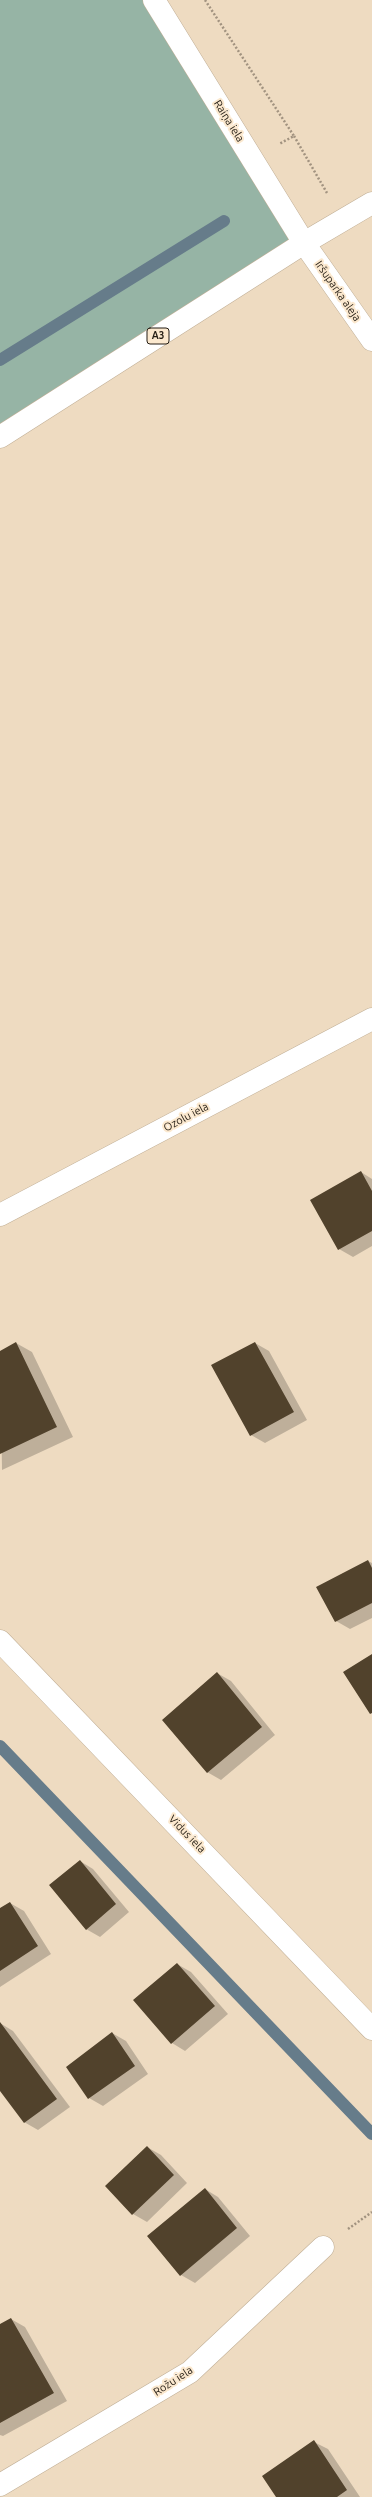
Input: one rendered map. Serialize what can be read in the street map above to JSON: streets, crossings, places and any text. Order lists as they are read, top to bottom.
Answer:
{
  "streets": {
    "main road": [
      "Raiņa iela",
      "Iršuparka aleja",
      "A3",
      "Ozolu iela",
      "Vidus iela",
      "Rožu iela"
    ]
  },
  "crossings": [
    ["Raiņa iela", "Iršuparka aleja"],
    ["Raiņa iela", "A3"],
    ["Iršuparka aleja", "A3"]
  ]
}
